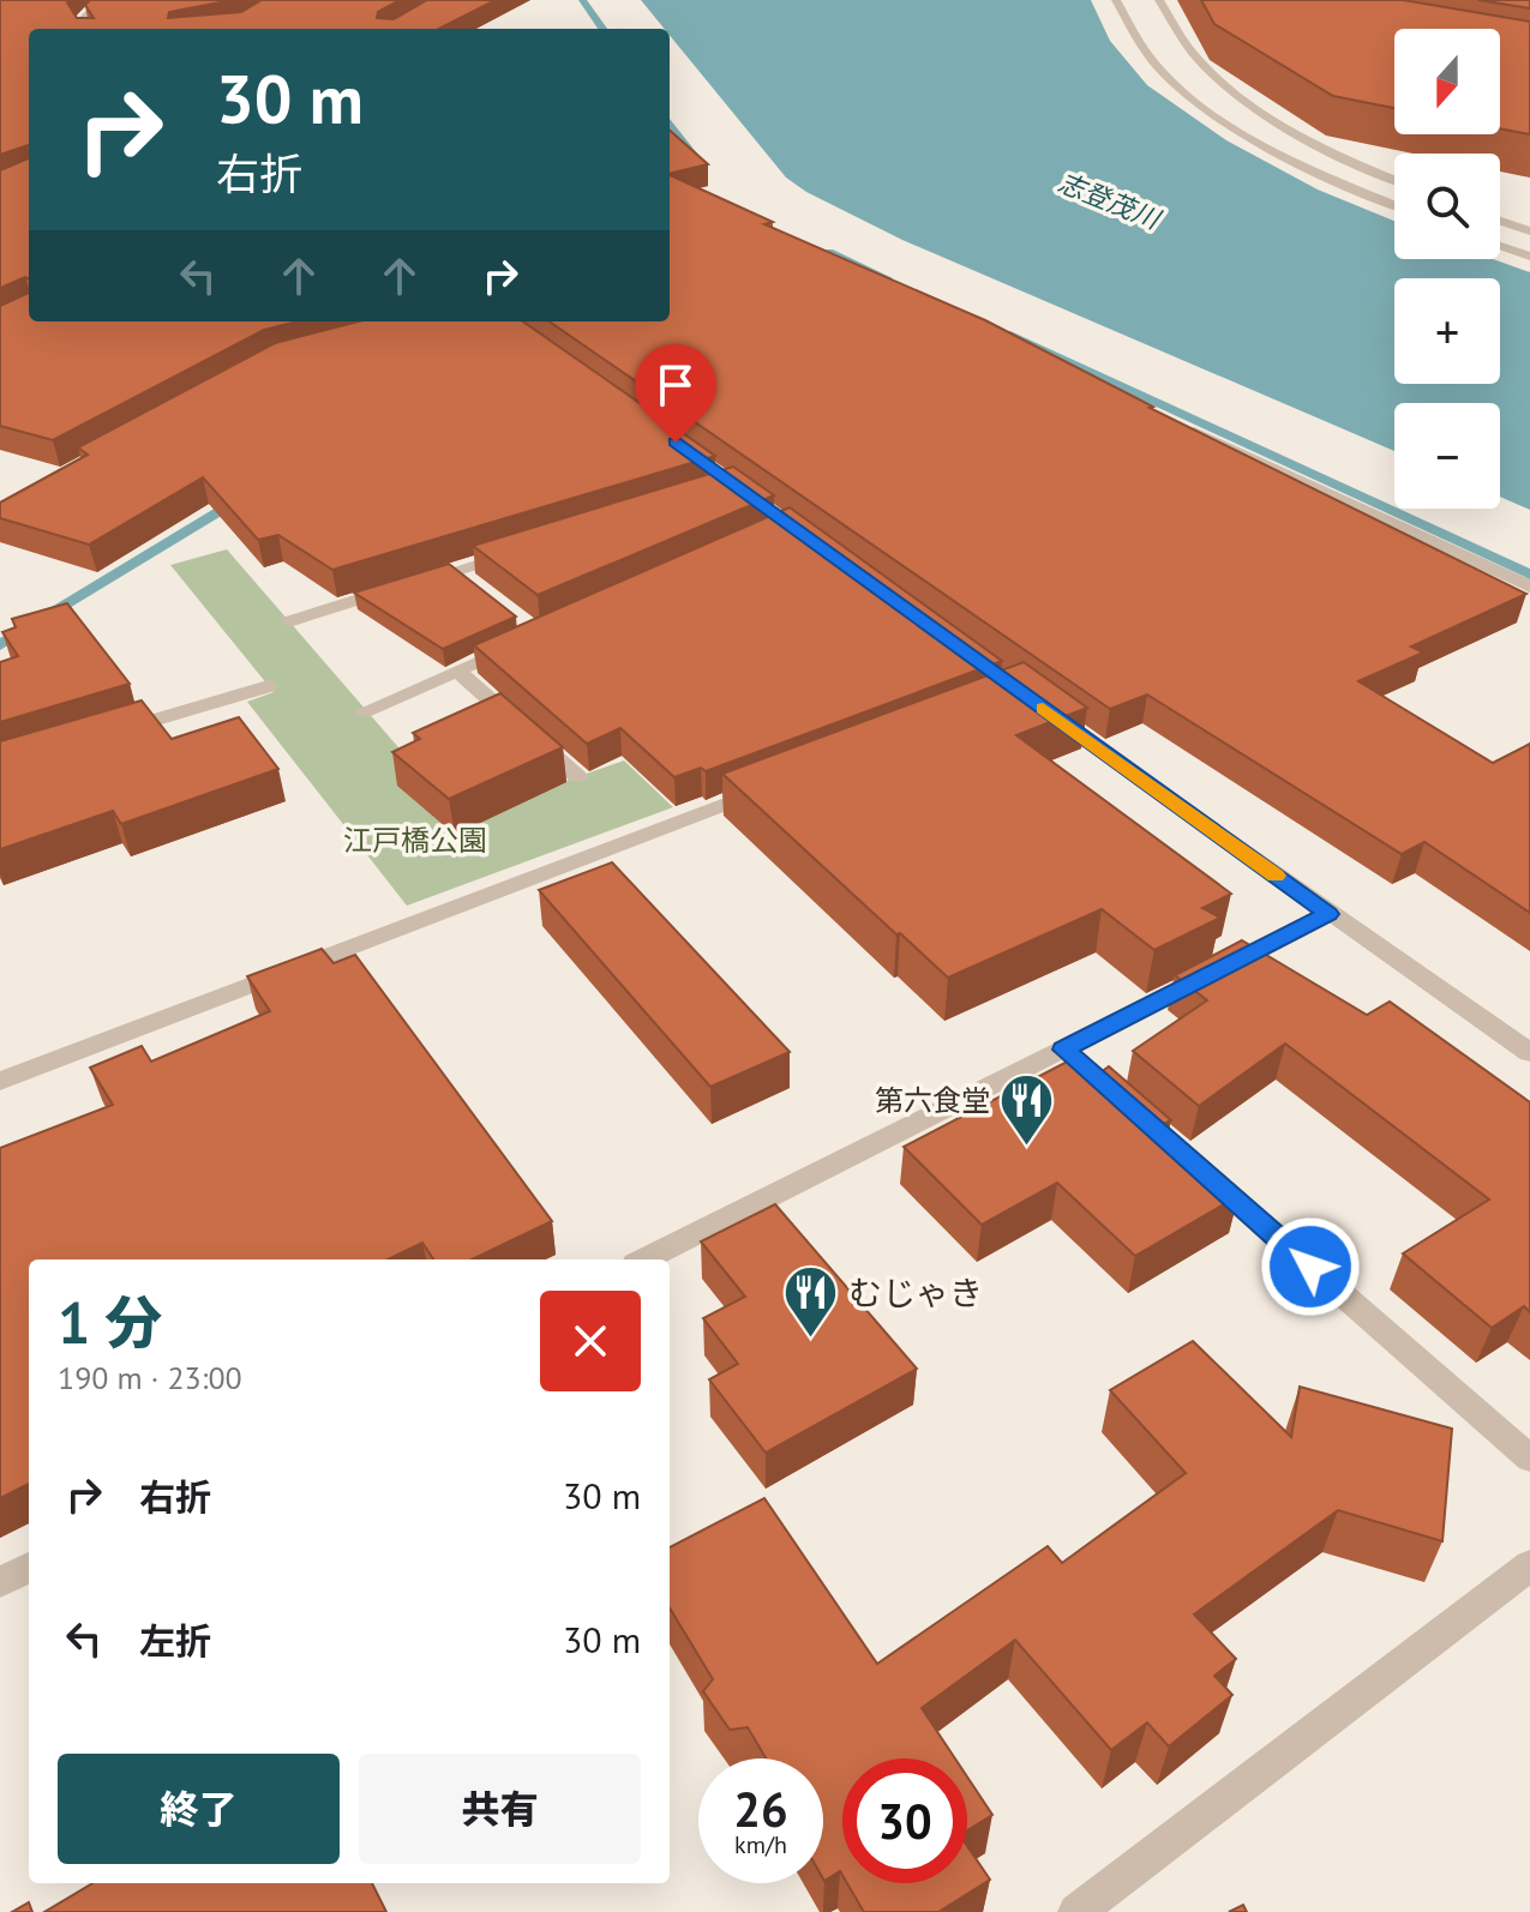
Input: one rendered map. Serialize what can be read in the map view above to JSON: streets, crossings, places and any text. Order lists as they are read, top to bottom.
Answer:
{
  "water": ["志登茂川"],
  "parks": ["江戸橋公園"],
  "places": {
    "restaurant": ["第六食堂", "むじゃき"]
  },
  "north": "bottom",
  "page": {
    "map_buttons": ["+", "−"],
    "turn": ["30 m", "右折"],
    "heading": ["1 分", "190 m · 23:00"],
    "list": [
      {
        "name": "右折",
        "value": "30 m"
      },
      {
        "name": "左折",
        "value": "30 m"
      }
    ],
    "buttons": ["終了", "共有"],
    "speed": "26 km/h",
    "limit": "30"
  }
}
